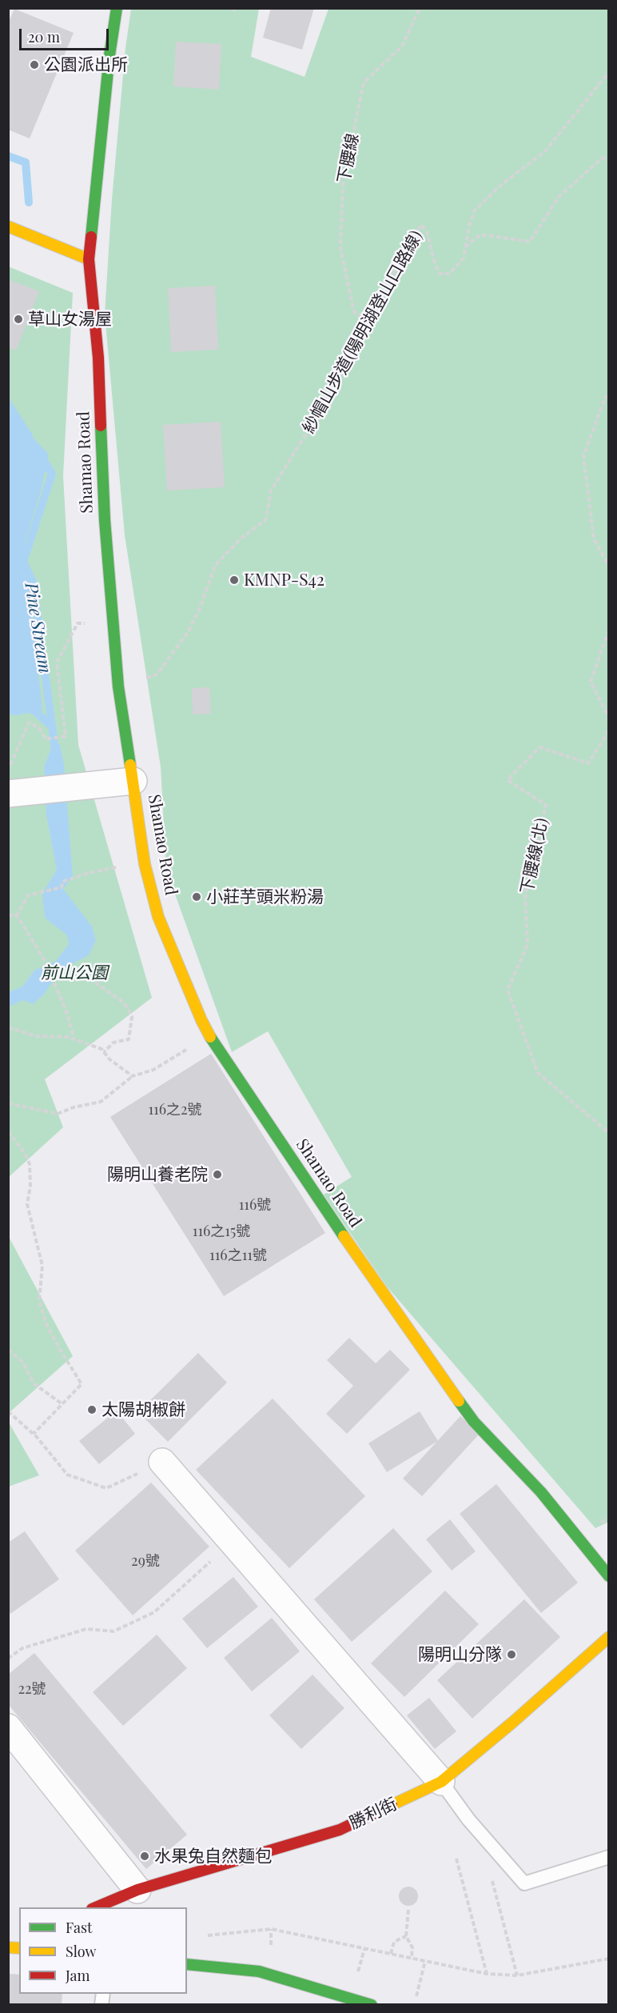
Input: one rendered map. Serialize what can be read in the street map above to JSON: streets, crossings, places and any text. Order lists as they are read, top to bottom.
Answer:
{
  "streets": {
    "street": ["Shamao Road", "勝利街"],
    "path": ["下腰線", "紗帽山步道(陽明湖登山口路線)", "下腰線(北)"]
  },
  "crossings": [
    ["下腰線", "紗帽山步道(陽明湖登山口路線)"],
    ["紗帽山步道(陽明湖登山口路線)", "Shamao Road"]
  ],
  "water": ["Pine Stream"],
  "parks": ["前山公園"],
  "places": [
    "公園派出所",
    "草山女湯屋",
    "KMNP-S42",
    "小莊芋頭米粉湯",
    "陽明山養老院",
    "太陽胡椒餅",
    "陽明山分隊",
    "水果兔自然麵包"
  ],
  "house_numbers": [
    "116之2號",
    "116號",
    "116之15號",
    "116之11號",
    "29號",
    "22號"
  ],
  "legend": ["Fast", "Slow", "Jam"],
  "scale_bar": "20 m"
}
